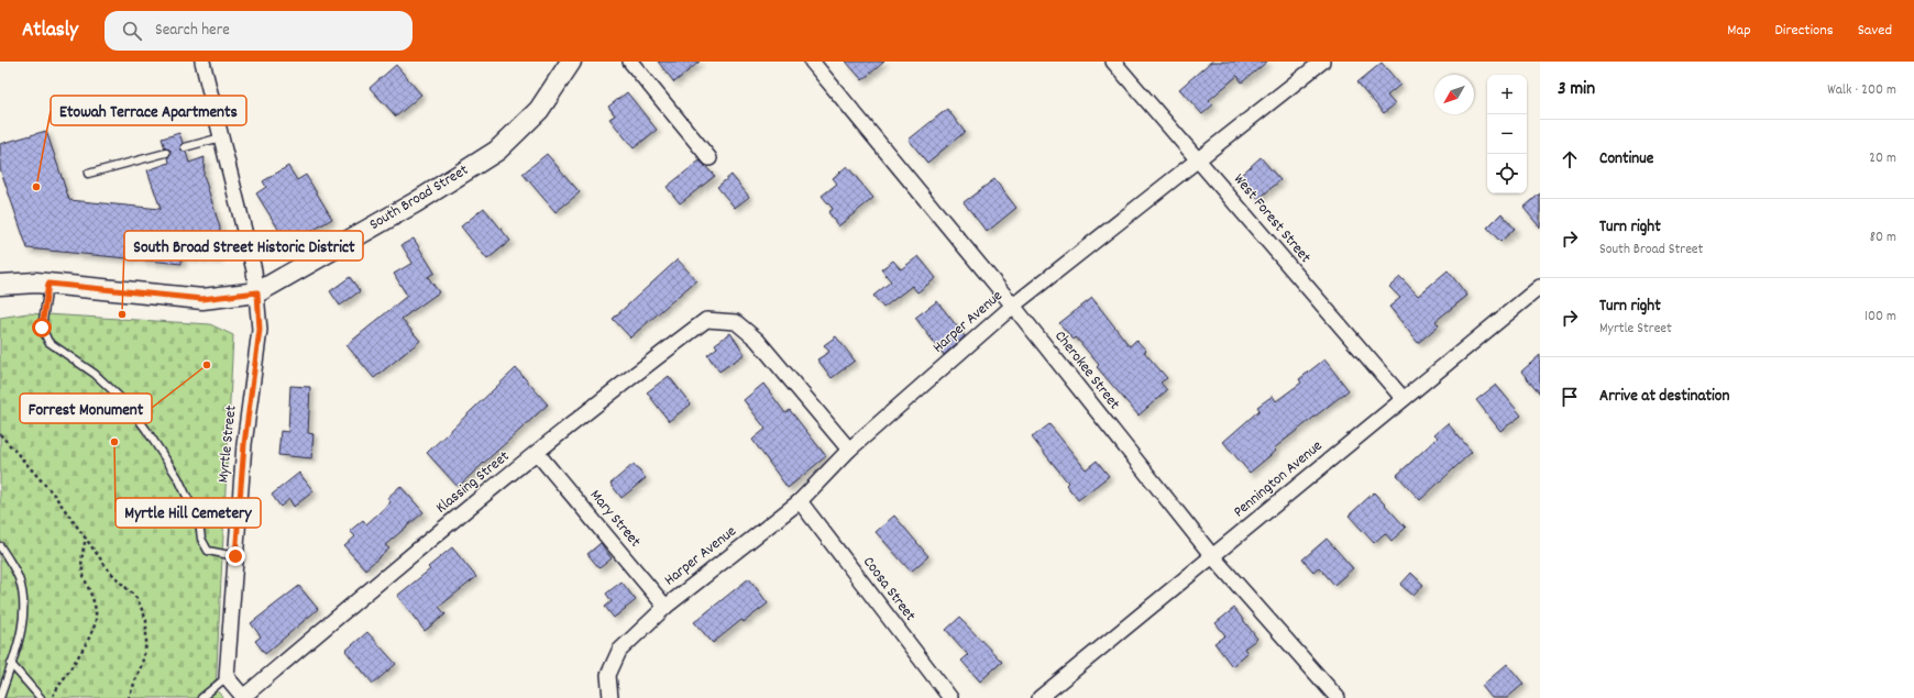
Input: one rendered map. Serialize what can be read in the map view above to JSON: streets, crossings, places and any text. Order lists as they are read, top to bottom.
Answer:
{
  "streets": {
    "main road": ["South Broad Street"],
    "street": [
      "West Forest Street",
      "Harper Avenue",
      "Cherokee Street",
      "Myrtle Street",
      "Pennington Avenue",
      "Klassing Street",
      "Mary Street",
      "Coosa Street"
    ]
  },
  "crossings": [
    ["South Broad Street", "Myrtle Street"],
    ["West Forest Street", "Harper Avenue"],
    ["West Forest Street", "Pennington Avenue"],
    ["Harper Avenue", "Cherokee Street"],
    ["Harper Avenue", "Klassing Street"],
    ["Harper Avenue", "Mary Street"],
    ["Harper Avenue", "Coosa Street"],
    ["Cherokee Street", "Pennington Avenue"],
    ["Klassing Street", "Mary Street"]
  ],
  "places": [
    "Etowah Terrace Apartments",
    "South Broad Street Historic District",
    "Forrest Monument",
    "Myrtle Hill Cemetery"
  ],
  "north": "bottom left",
  "page": {
    "header": "Atlasly",
    "search": "Search here",
    "nav": ["Map", "Directions", "Saved"],
    "heading": ["3 min", "Walk · 200 m"],
    "map_buttons": ["+", "−"],
    "list": [
      ["Continue", "20 m"],
      ["Turn right", "South Broad Street", "80 m"],
      ["Turn right", "Myrtle Street", "100 m"],
      "Arrive at destination"
    ]
  }
}
